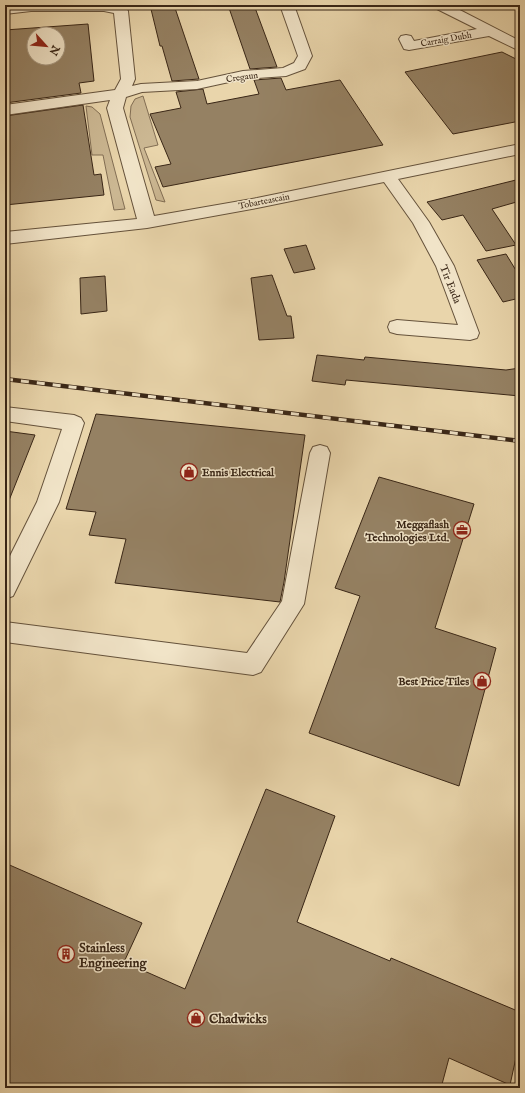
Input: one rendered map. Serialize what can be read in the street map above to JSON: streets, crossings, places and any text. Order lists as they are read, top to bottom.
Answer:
{
  "streets": {
    "street": [
      "Carraig Dubh",
      "Cregaun",
      "Tobarteascain",
      "Tir Eada"
    ]
  },
  "crossings": [
    ["Tobarteascain", "Tir Eada"]
  ],
  "places": {
    "shop": ["Ennis Electrical", "Best Price Tiles", "Chadwicks"],
    "office": ["Meggaflash Technologies Ltd."],
    "building": ["Stainless Engineering"]
  },
  "north": "bottom right"
}
